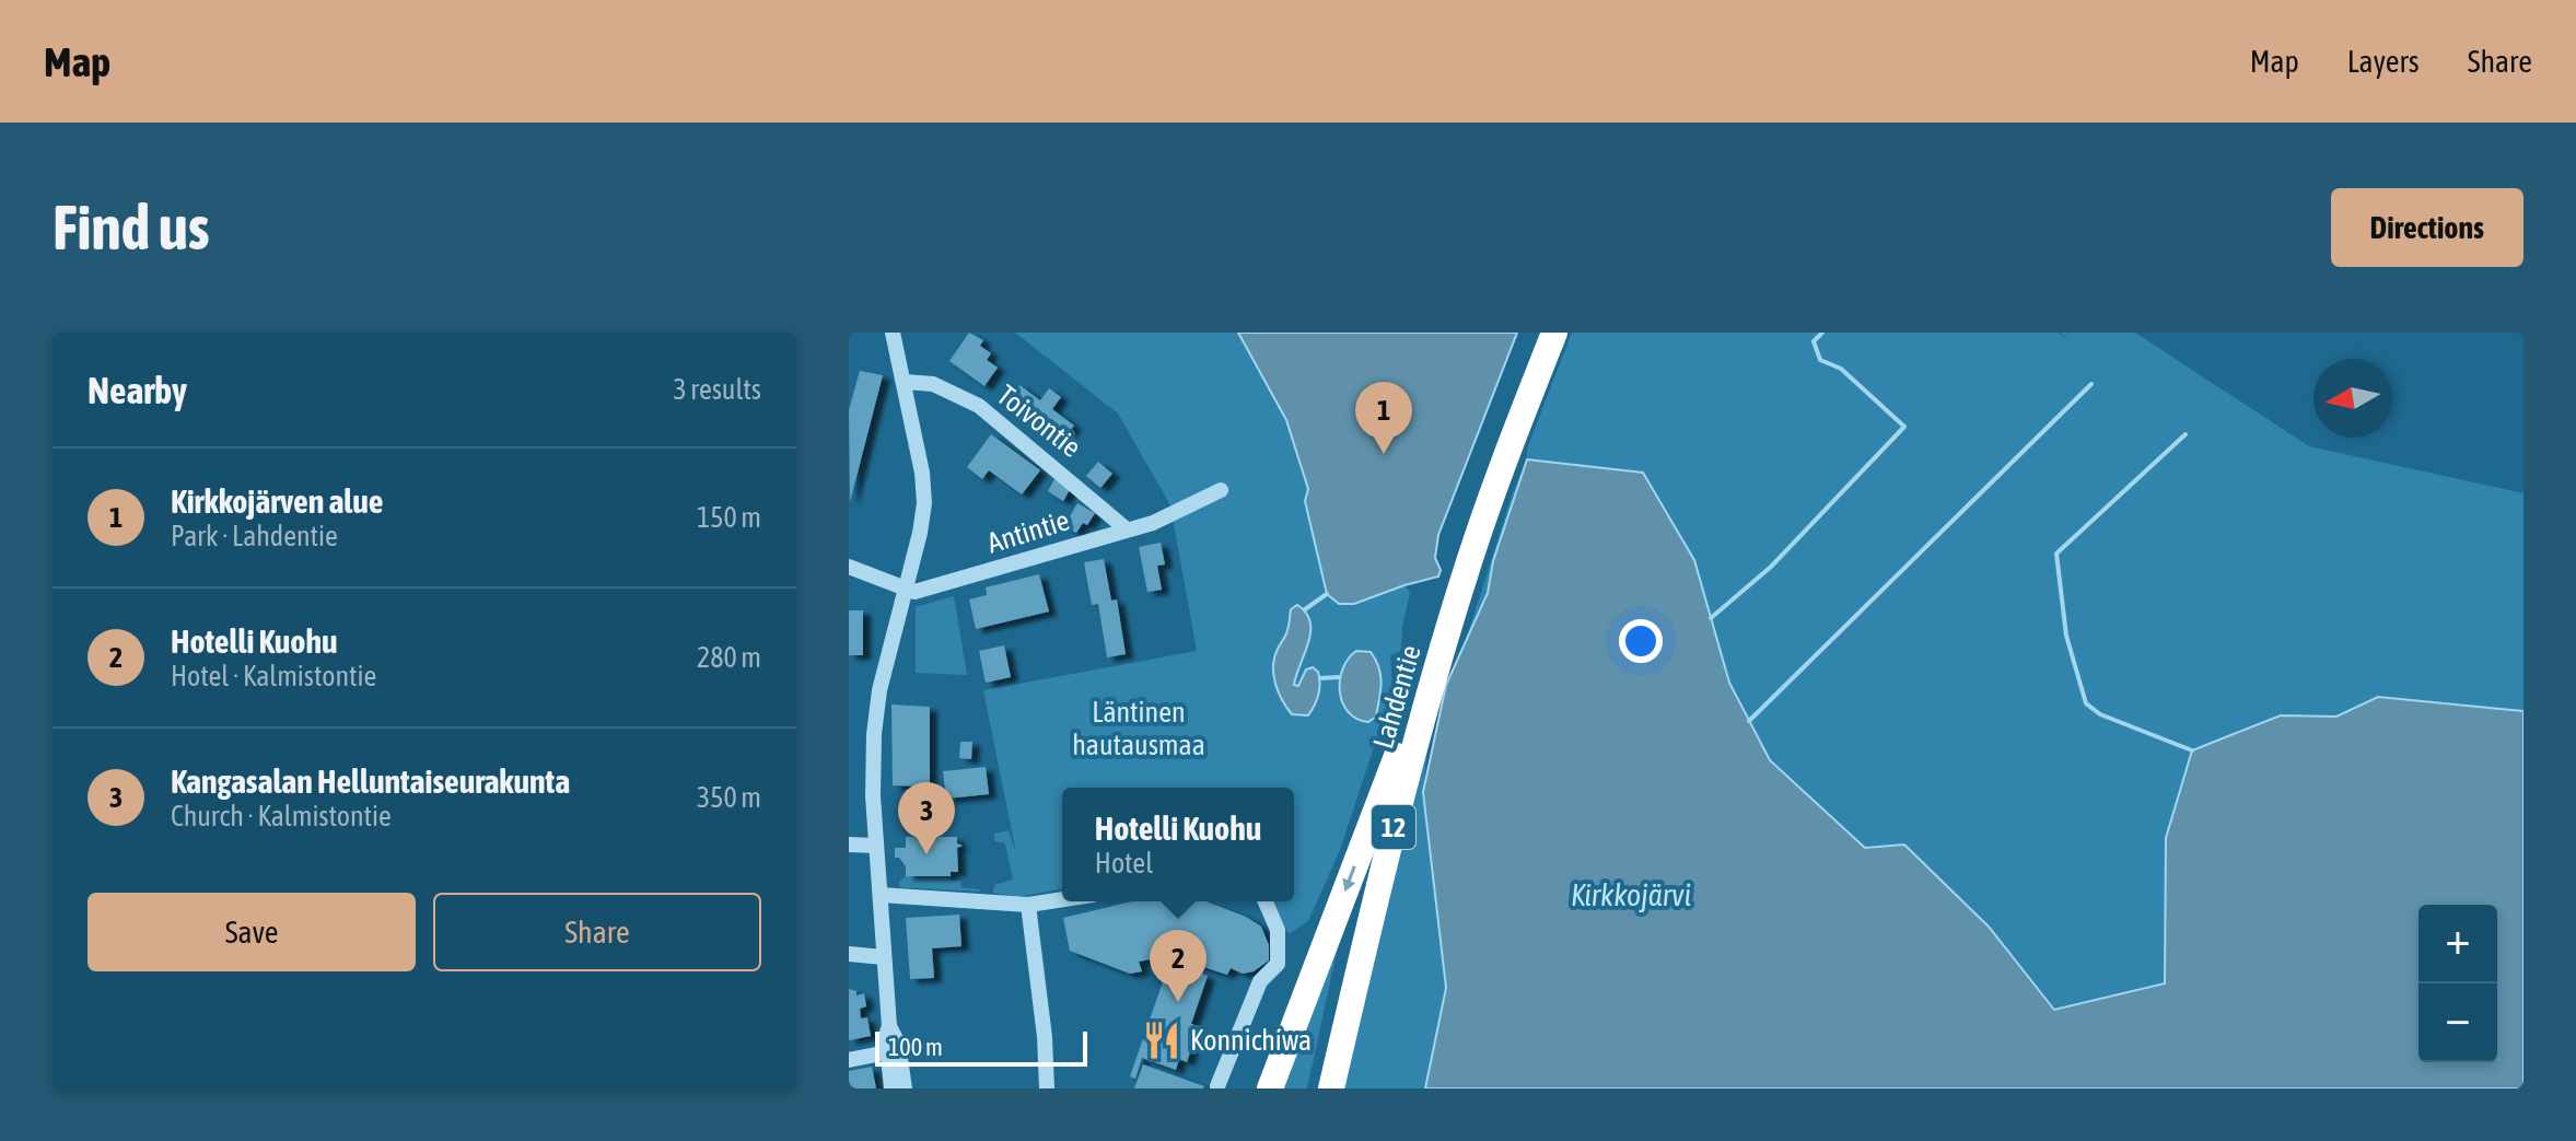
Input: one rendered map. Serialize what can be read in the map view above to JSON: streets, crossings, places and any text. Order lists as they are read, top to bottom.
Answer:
{
  "streets": {
    "highway": ["Lahdentie", "12"],
    "street": ["Toivontie", "Antintie"]
  },
  "crossings": [
    ["Toivontie", "Antintie"]
  ],
  "water": ["Kirkkojärvi"],
  "parks": ["Läntinen hautausmaa"],
  "places": {
    "restaurant": ["Konnichiwa"]
  },
  "scale_bar": "100 m",
  "north": "left",
  "page": {
    "header": "Map",
    "nav": ["Map", "Layers", "Share"],
    "buttons": [
      "Directions",
      ["Save", "Share"]
    ],
    "title": "Find us",
    "heading": ["Nearby", "3 results"],
    "pins": ["1", "3", "2"],
    "list": [
      {
        "mark": "1",
        "name": "Kirkkojärven alue",
        "note": "Park · Lahdentie",
        "value": "150 m"
      },
      {
        "mark": "2",
        "name": "Hotelli Kuohu",
        "note": "Hotel · Kalmistontie",
        "value": "280 m"
      },
      {
        "mark": "3",
        "name": "Kangasalan Helluntaiseurakunta",
        "note": "Church · Kalmistontie",
        "value": "350 m"
      }
    ],
    "popup": ["Hotelli Kuohu", "Hotel"],
    "map_buttons": ["+", "−"],
    "scale": "100 m"
  }
}
